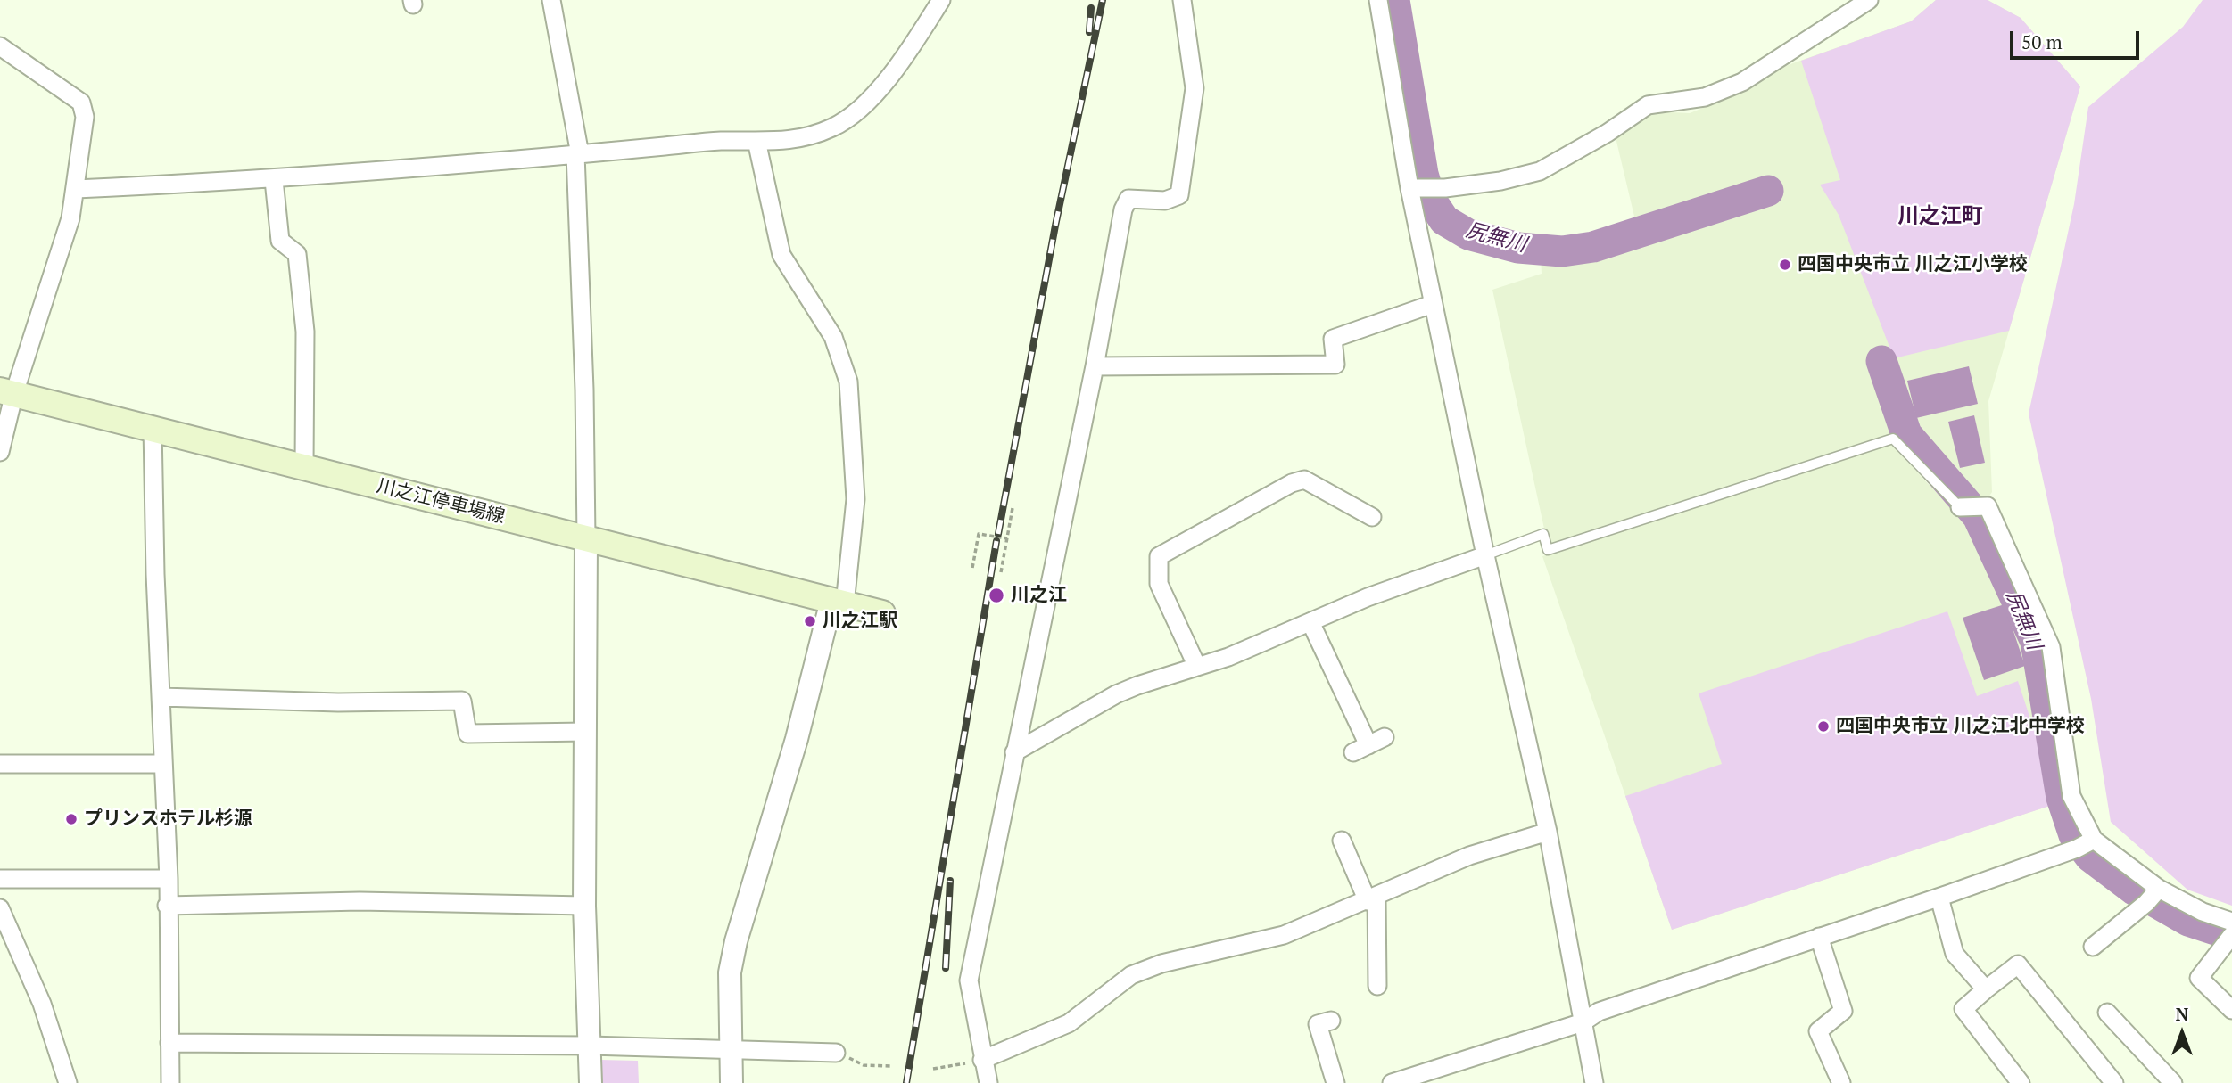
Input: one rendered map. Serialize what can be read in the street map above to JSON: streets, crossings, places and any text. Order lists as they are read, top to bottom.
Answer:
{
  "streets": {
    "main road": ["川之江停車場線"]
  },
  "districts": ["川之江町"],
  "water": ["尻無川"],
  "places": [
    "四国中央市立 川之江小学校",
    "川之江",
    "川之江駅",
    "四国中央市立 川之江北中学校",
    "プリンスホテル杉源"
  ],
  "scale_bar": "50 m",
  "north": "top"
}
